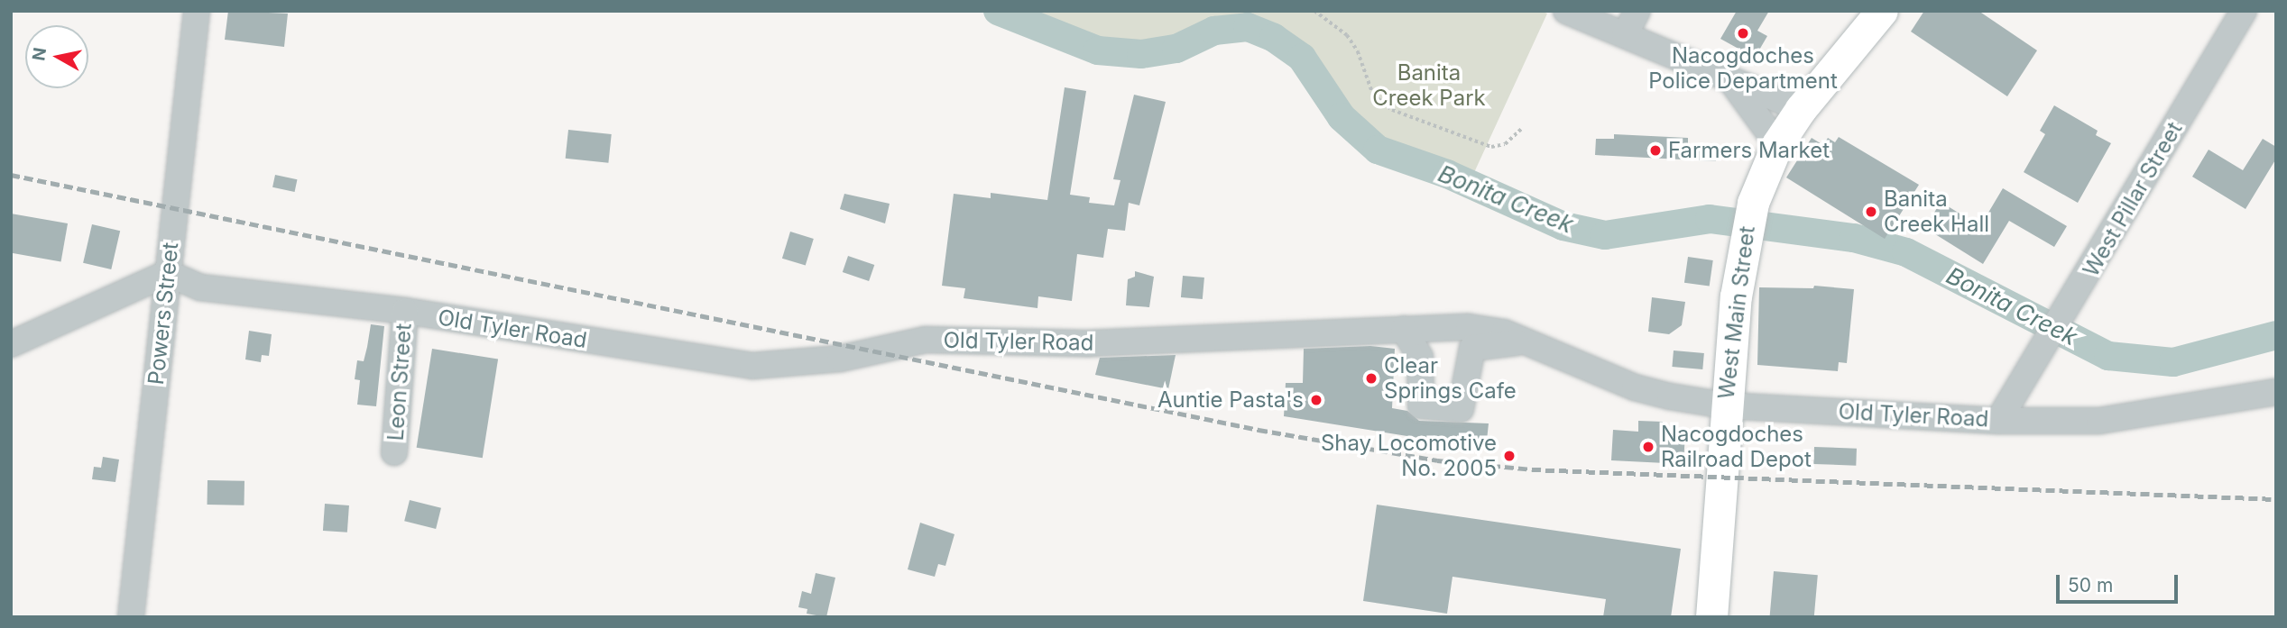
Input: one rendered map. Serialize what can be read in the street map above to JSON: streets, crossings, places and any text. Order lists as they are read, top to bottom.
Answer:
{
  "streets": {
    "main road": ["West Main Street"],
    "street": [
      "West Pillar Street",
      "Powers Street",
      "Old Tyler Road",
      "Leon Street"
    ]
  },
  "crossings": [
    ["West Pillar Street", "Old Tyler Road"],
    ["West Main Street", "Old Tyler Road"],
    ["Powers Street", "Old Tyler Road"],
    ["Old Tyler Road", "Leon Street"]
  ],
  "water": ["Bonita Creek"],
  "parks": ["Banita Creek Park"],
  "places": [
    "Nacogdoches Police Department",
    "Farmers Market",
    "Banita Creek Hall",
    "Clear Springs Cafe",
    "Auntie Pasta's",
    "Nacogdoches Railroad Depot",
    "Shay Locomotive No. 2005"
  ],
  "scale_bar": "50 m",
  "north": "left"
}
